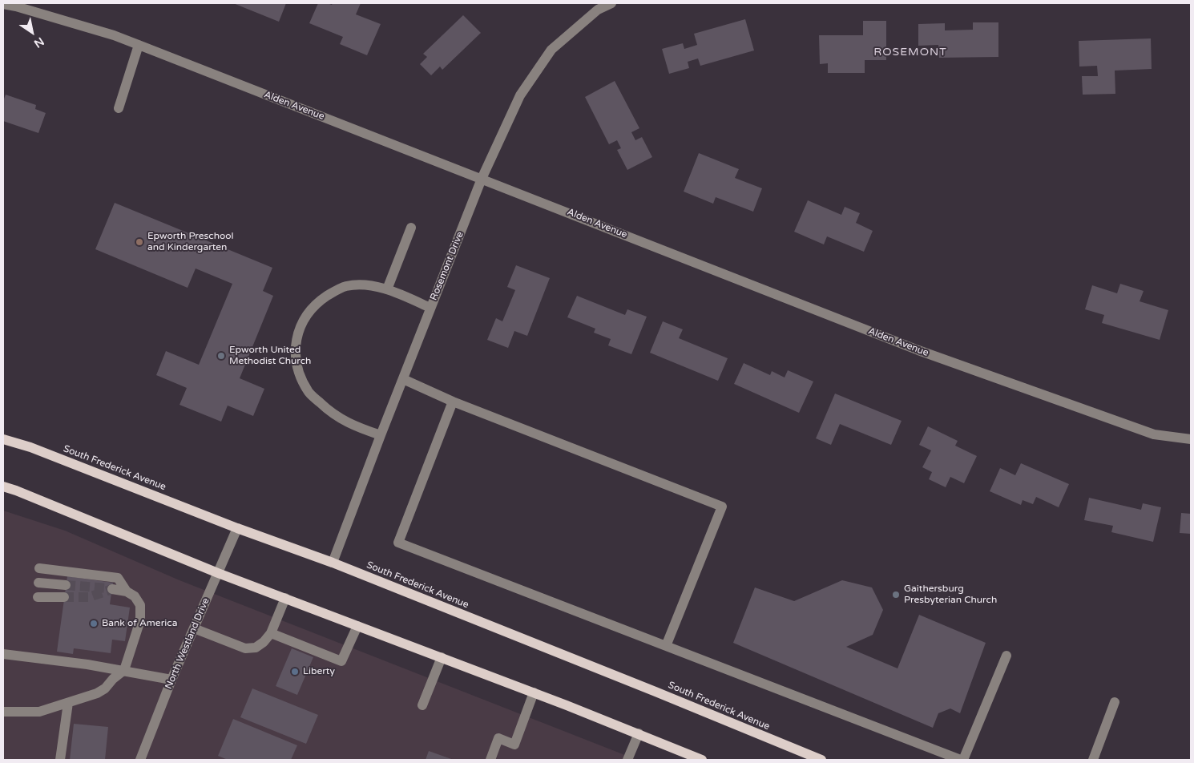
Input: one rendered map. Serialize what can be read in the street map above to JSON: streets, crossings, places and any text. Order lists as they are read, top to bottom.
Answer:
{
  "streets": {
    "main road": ["South Frederick Avenue"],
    "street": ["Alden Avenue", "Rosemont Drive", "North Westland Drive"]
  },
  "crossings": [
    ["Alden Avenue", "Rosemont Drive"],
    ["Rosemont Drive", "South Frederick Avenue"],
    ["South Frederick Avenue", "North Westland Drive"]
  ],
  "districts": ["ROSEMONT"],
  "places": [
    "Epworth Preschool and Kindergarten",
    "Epworth United Methodist Church",
    "Gaithersburg Presbyterian Church",
    "Bank of America",
    "Liberty"
  ],
  "north": "bottom right"
}
